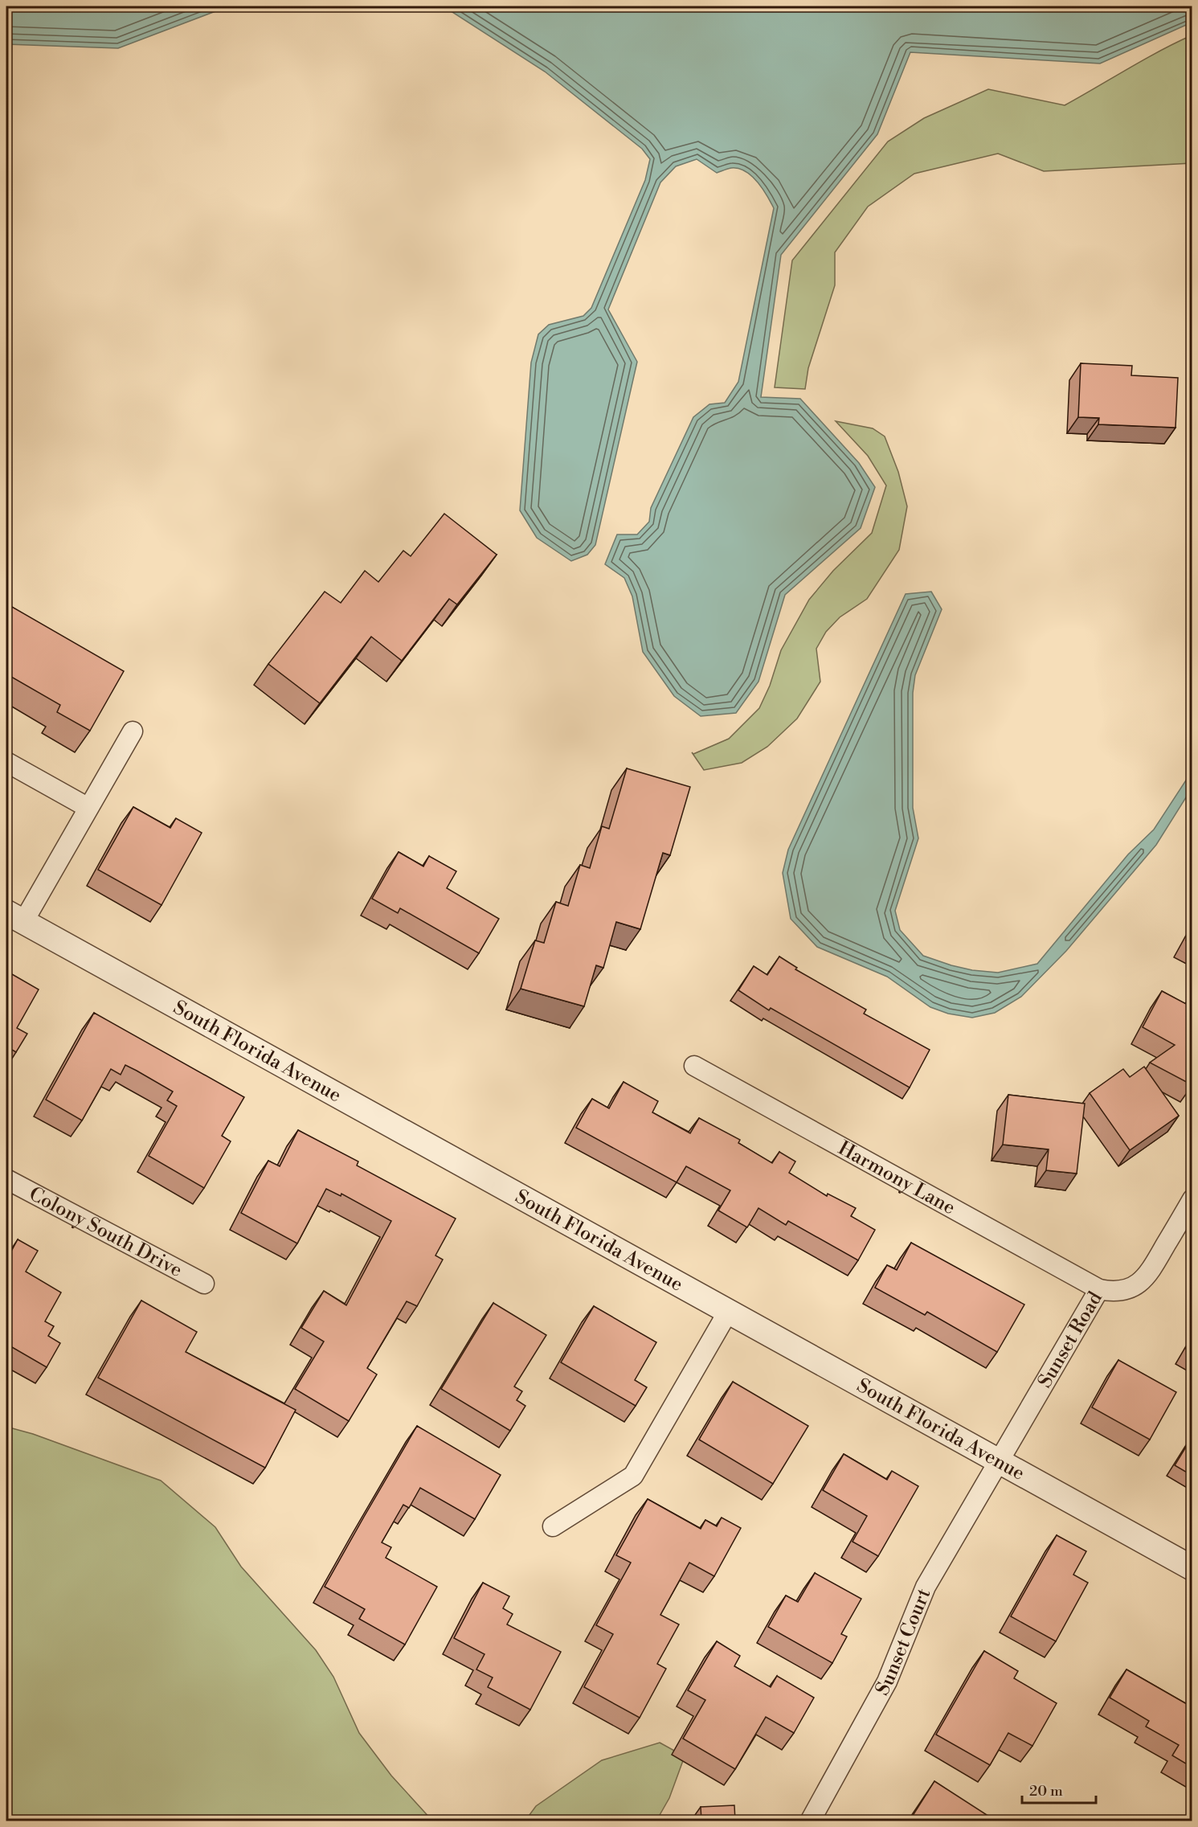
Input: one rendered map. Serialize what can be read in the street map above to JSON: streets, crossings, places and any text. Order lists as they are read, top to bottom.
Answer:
{
  "streets": {
    "street": [
      "South Florida Avenue",
      "Harmony Lane",
      "Colony South Drive",
      "Sunset Road",
      "Sunset Court"
    ]
  },
  "crossings": [
    ["South Florida Avenue", "Sunset Road"],
    ["South Florida Avenue", "Sunset Court"],
    ["Harmony Lane", "Sunset Road"],
    ["Sunset Road", "Sunset Court"]
  ],
  "scale_bar": "20 m"
}
